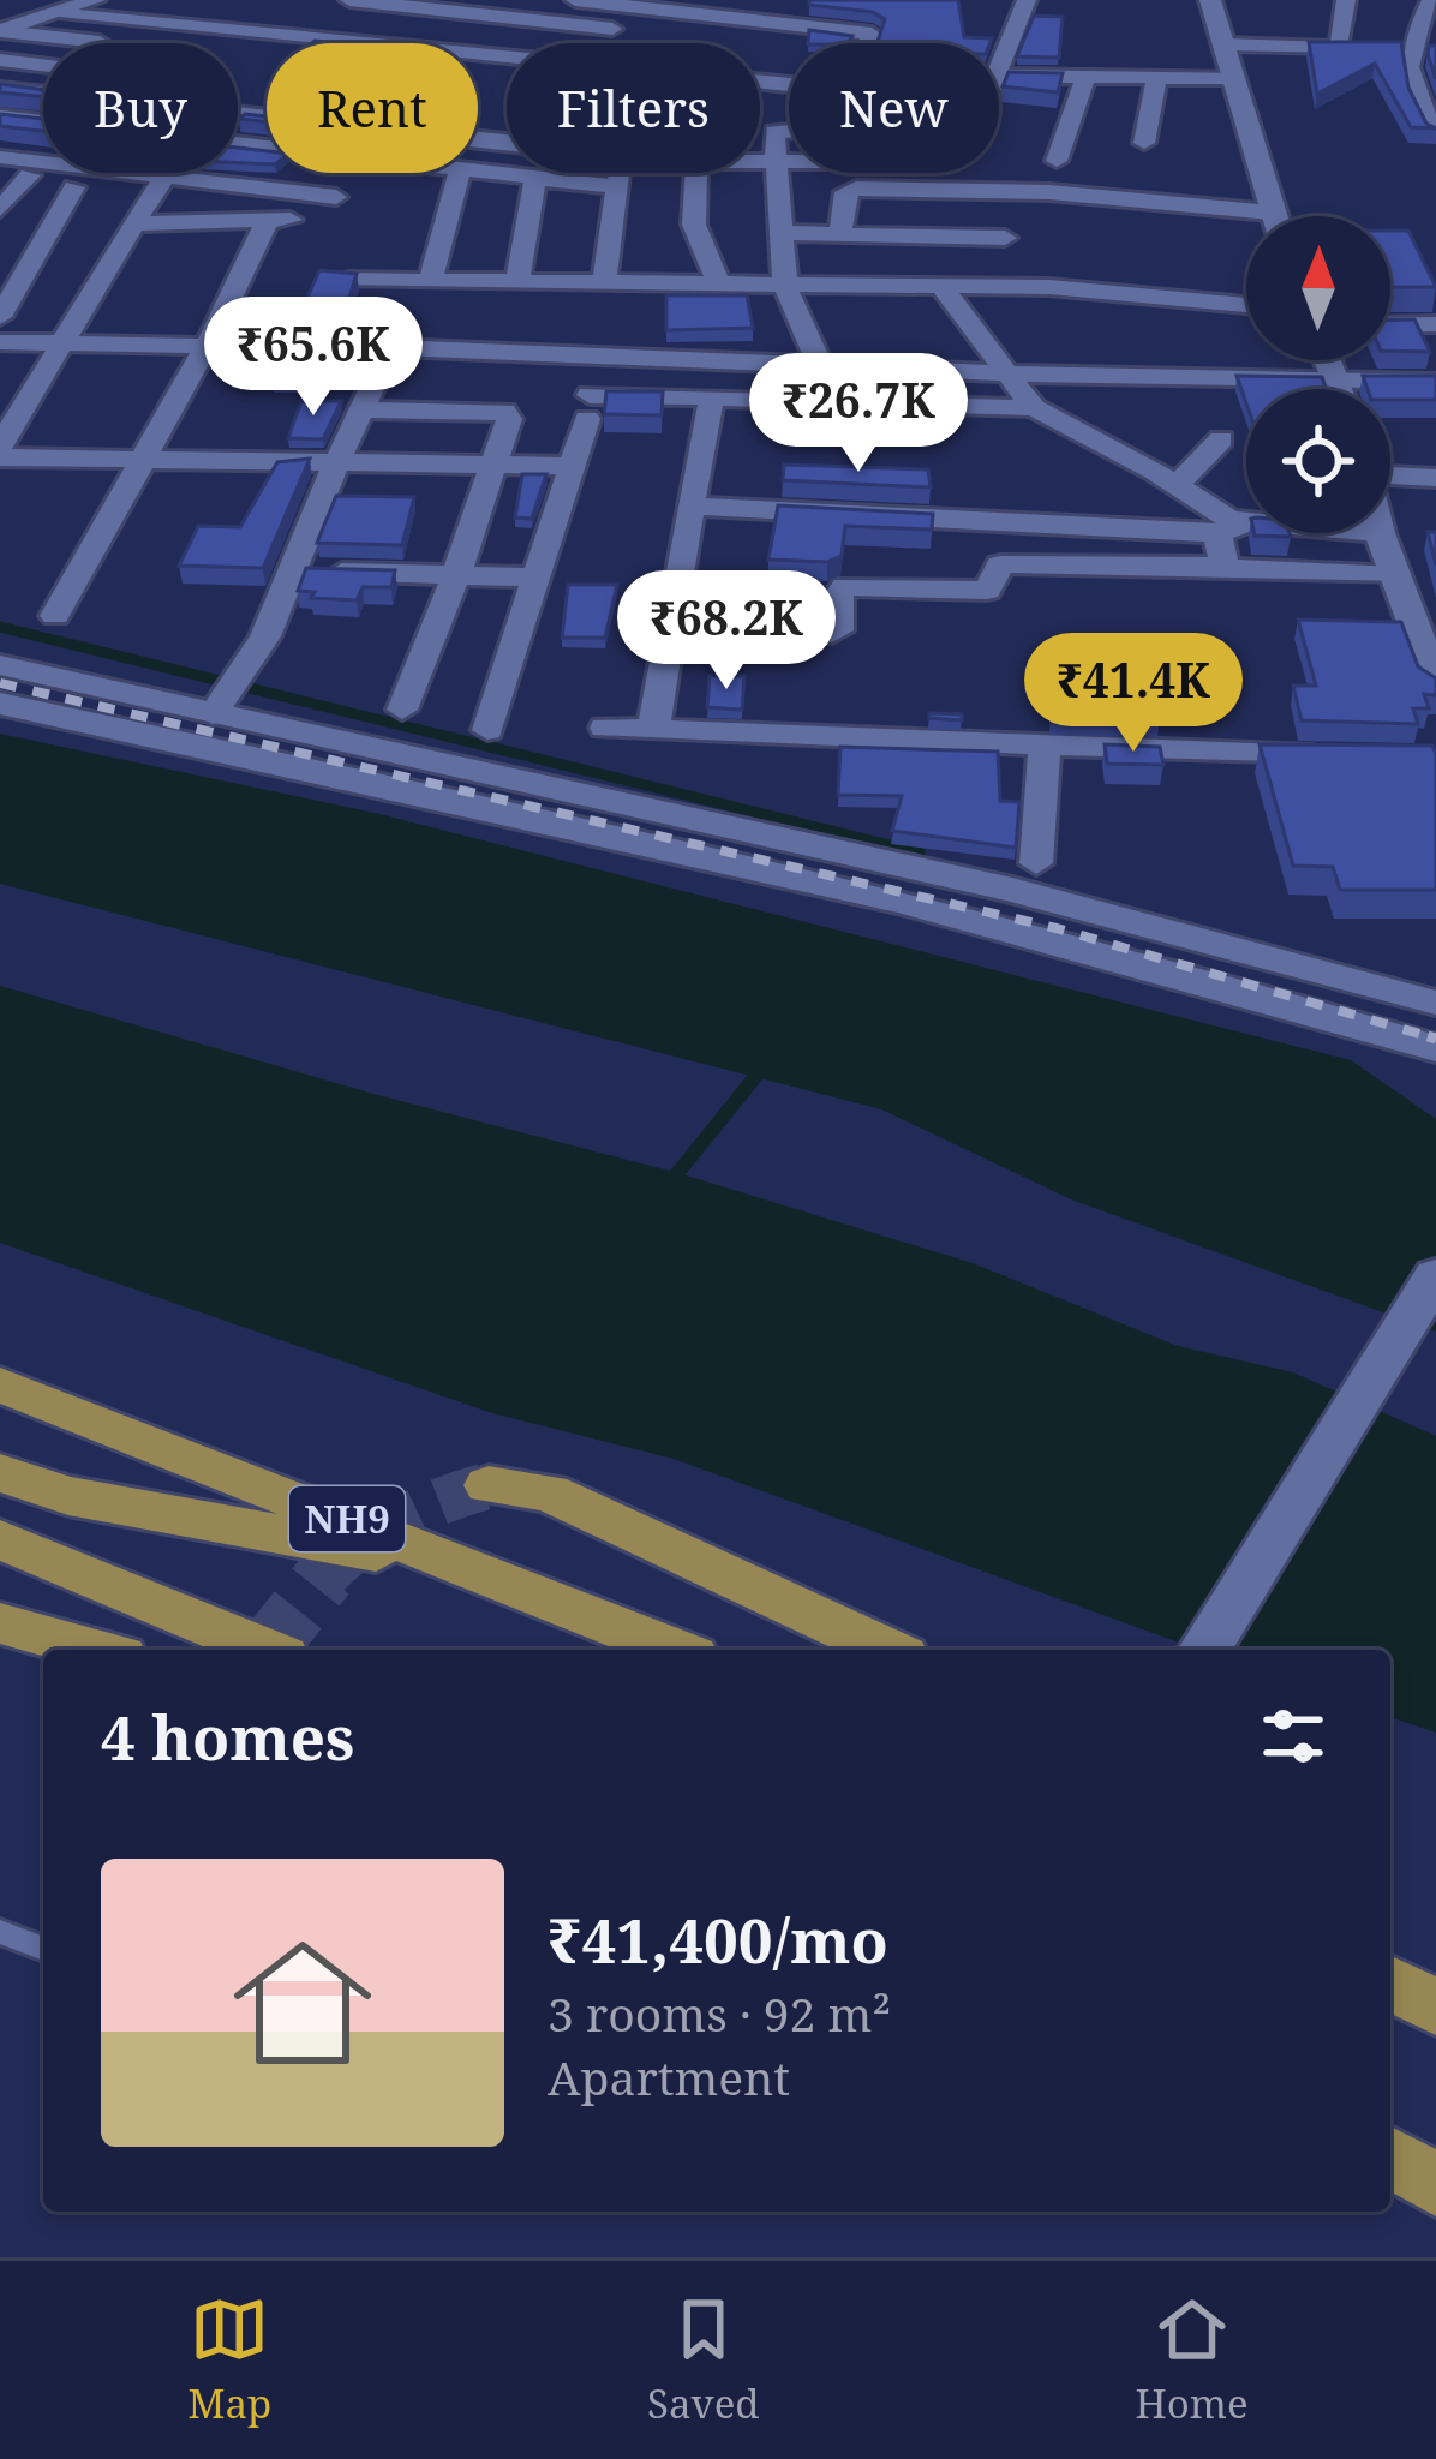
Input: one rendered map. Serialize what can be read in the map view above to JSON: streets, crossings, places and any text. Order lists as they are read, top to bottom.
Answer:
{
  "streets": {
    "highway": ["NH9"]
  },
  "north": "top",
  "page": {
    "chip": [
      "Buy",
      "Rent",
      "Filters",
      "New"
    ],
    "price": [
      "₹65.6K",
      "₹26.7K",
      "₹68.2K",
      "₹41.4K"
    ],
    "heading": "4 homes",
    "list": [
      {
        "name": "₹41,400/mo",
        "note": "3 rooms · 92 m² · Apartment"
      }
    ],
    "tabs": ["Map", "Saved", "Home"]
  }
}
